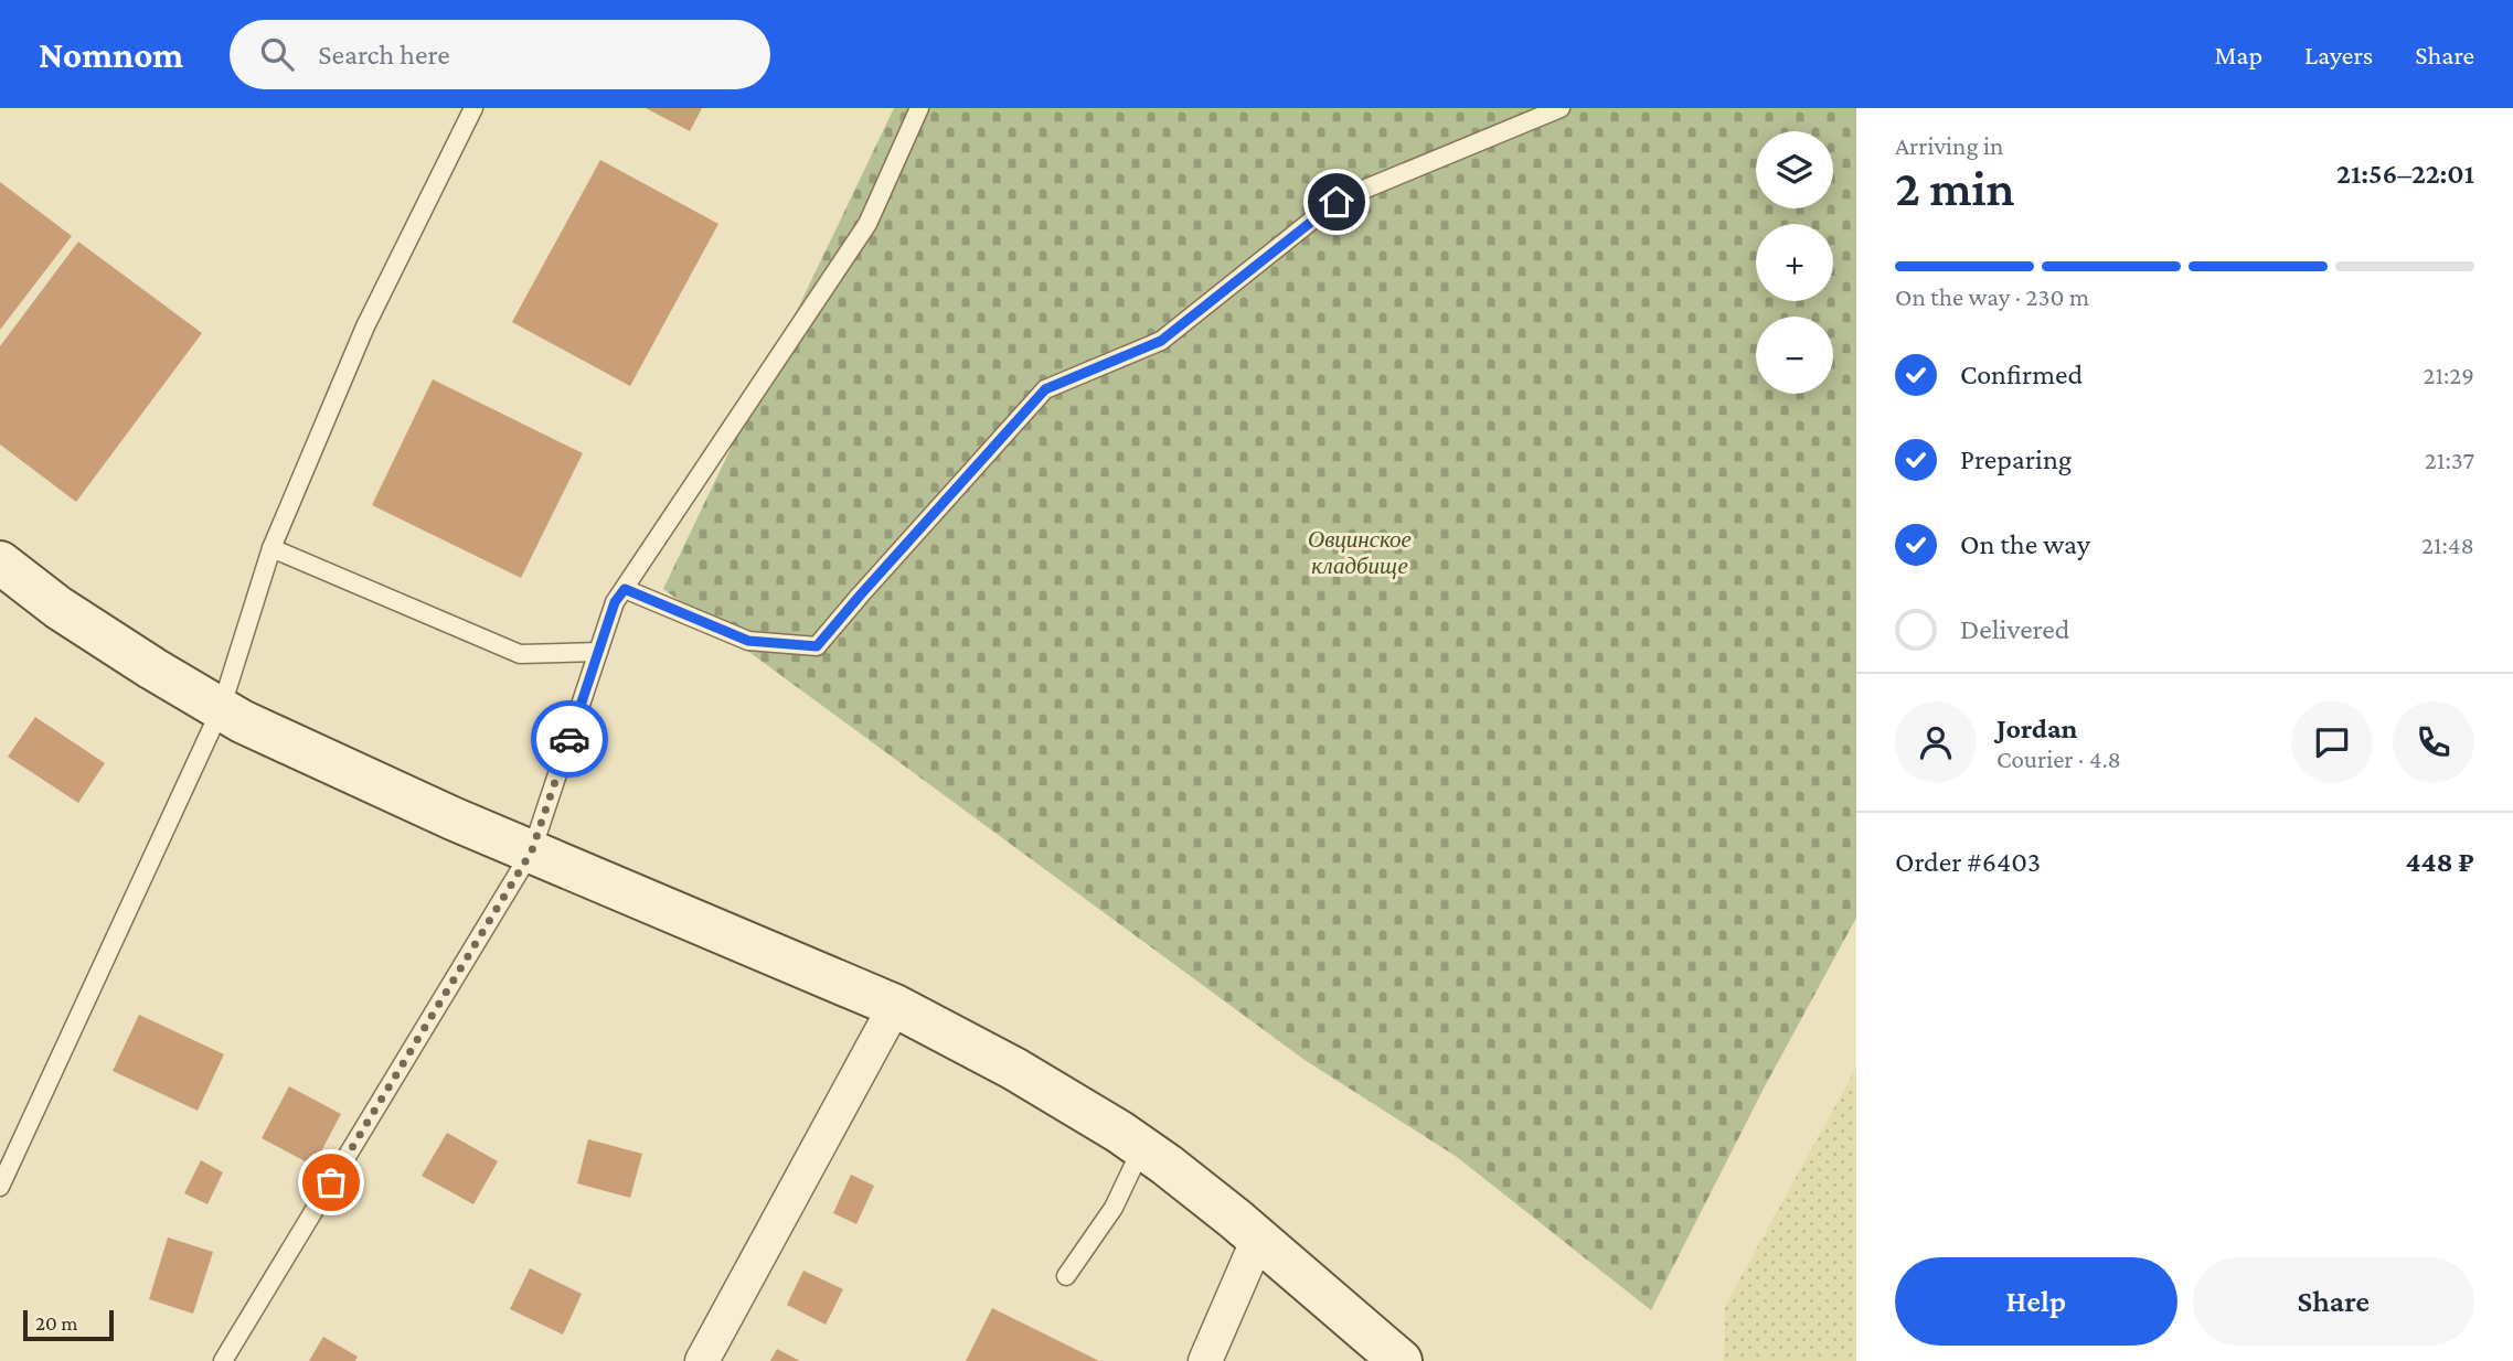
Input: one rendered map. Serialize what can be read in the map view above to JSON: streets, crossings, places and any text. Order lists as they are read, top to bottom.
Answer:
{
  "parks": ["Овцинское кладбище"],
  "scale_bar": "20 m",
  "page": {
    "header": "Nomnom",
    "search": "Search here",
    "nav": ["Map", "Layers", "Share"],
    "heading": ["2 min", "Arriving in", "21:56–22:01"],
    "panel": [
      "Jordan",
      "Courier · 4.8",
      "Order #6403",
      "448 ₽"
    ],
    "map_buttons": ["+", "−"],
    "bar": "On the way · 230 m",
    "list": [
      ["Confirmed", "21:29"],
      ["Preparing", "21:37"],
      ["On the way", "21:48"],
      "Delivered"
    ],
    "buttons": ["Help", "Share"],
    "scale": "20 m"
  }
}
